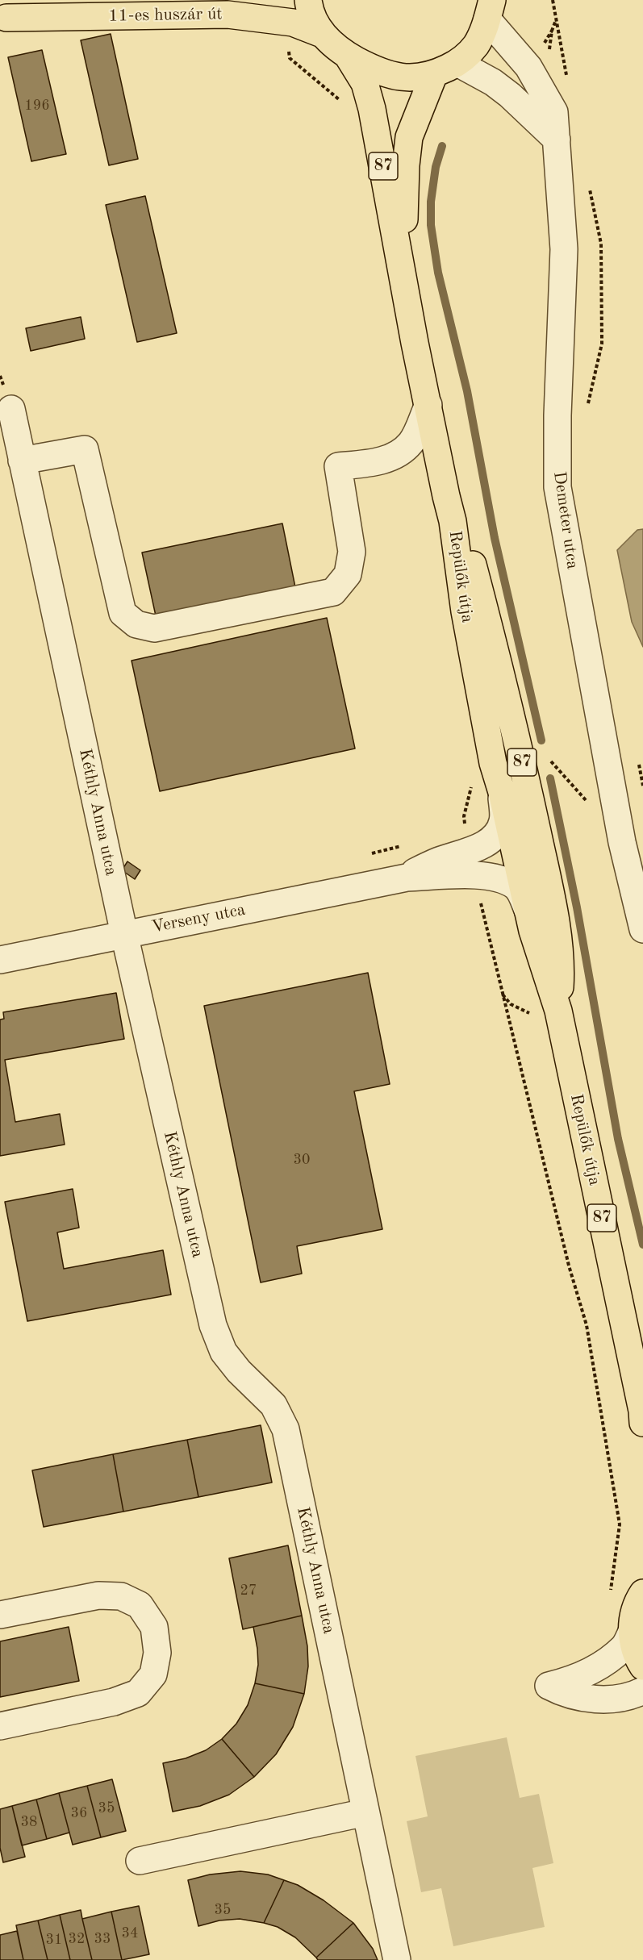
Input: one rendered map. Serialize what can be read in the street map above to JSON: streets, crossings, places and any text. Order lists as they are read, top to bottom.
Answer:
{
  "streets": {
    "main road": ["11-es huszár út", "87", "Repülők útja"],
    "street": ["Demeter utca", "Kéthly Anna utca", "Verseny utca"]
  },
  "crossings": [
    ["11-es huszár út", "87"],
    ["87", "Demeter utca"],
    ["87", "Repülők útja"],
    ["Repülők útja", "Verseny utca"],
    ["Kéthly Anna utca", "Verseny utca"]
  ],
  "house_numbers": [
    "196",
    "30",
    "27",
    "35",
    "36",
    "38",
    "35",
    "34",
    "32",
    "33",
    "31"
  ]
}
